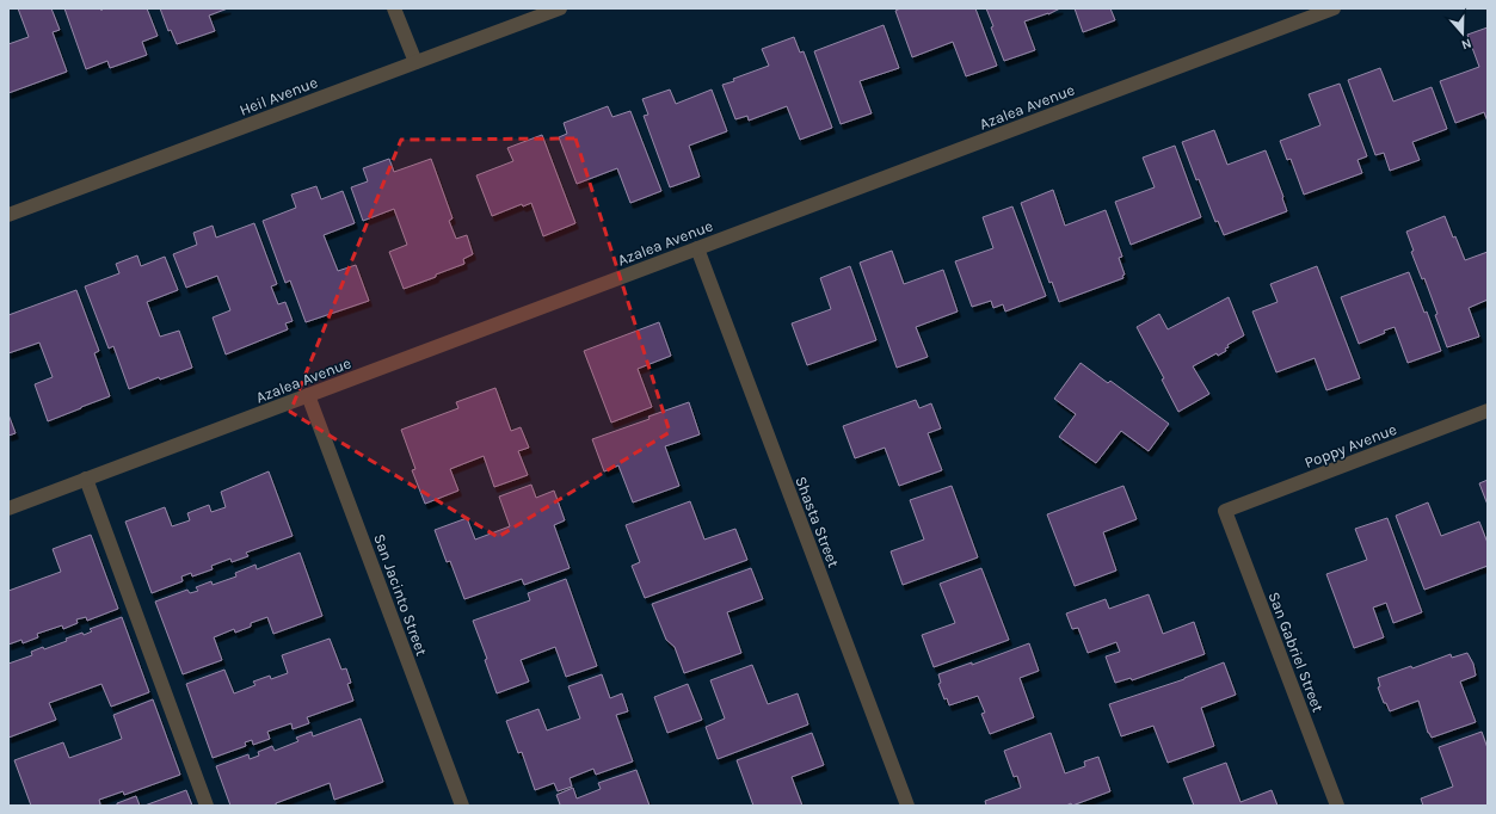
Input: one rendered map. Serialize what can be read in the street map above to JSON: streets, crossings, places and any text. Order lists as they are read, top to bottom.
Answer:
{
  "streets": {
    "street": [
      "Heil Avenue",
      "Azalea Avenue",
      "Poppy Avenue",
      "Shasta Street",
      "San Jacinto Street",
      "San Gabriel Street"
    ]
  },
  "crossings": [
    ["Azalea Avenue", "Shasta Street"],
    ["Azalea Avenue", "San Jacinto Street"],
    ["Poppy Avenue", "San Gabriel Street"]
  ],
  "north": "bottom"
}
